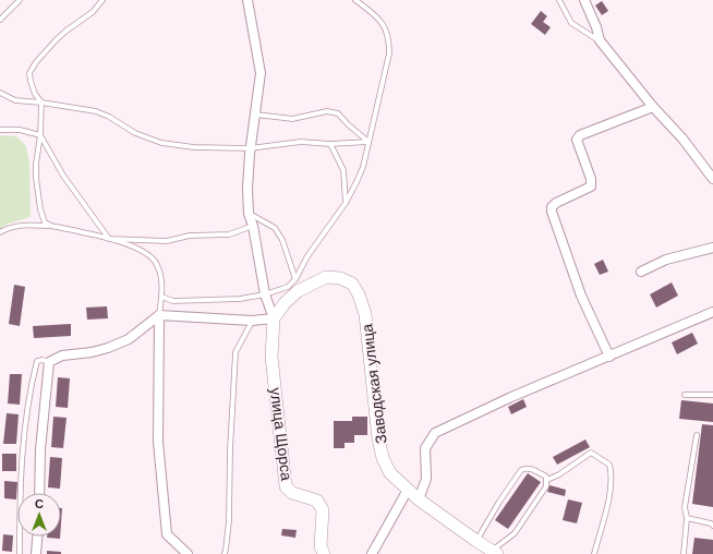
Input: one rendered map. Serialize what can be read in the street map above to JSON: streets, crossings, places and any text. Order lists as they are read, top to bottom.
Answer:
{
  "streets": {
    "street": ["Заводская улица", "улица Щорса"]
  },
  "crossings": [
    ["Заводская улица", "улица Щорса"]
  ],
  "north": "top"
}
